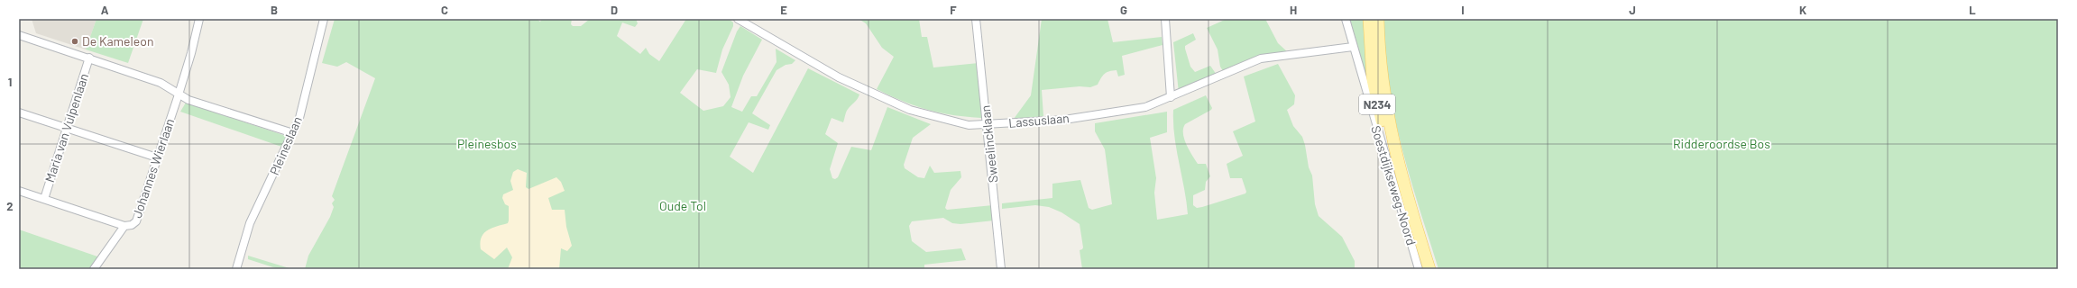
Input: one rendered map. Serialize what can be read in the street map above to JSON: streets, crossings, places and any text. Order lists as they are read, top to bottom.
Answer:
{
  "streets": {
    "main road": ["N234"],
    "street": [
      "Lassuslaan",
      "Maria van Vulpenlaan",
      "Sweelincklaan",
      "Pleineslaan",
      "Johannes Wierlaan",
      "Soestdijkseweg-Noord"
    ]
  },
  "crossings": [
    ["Lassuslaan", "Sweelincklaan"],
    ["Lassuslaan", "Soestdijkseweg-Noord"]
  ],
  "parks": ["Pleinesbos", "Ridderoordse Bos", "Oude Tol"],
  "places": ["De Kameleon"],
  "grid": {
    "columns": [
      "A",
      "B",
      "C",
      "D",
      "E",
      "F",
      "G",
      "H",
      "I",
      "J",
      "K",
      "L"
    ],
    "rows": ["1", "2"]
  }
}
